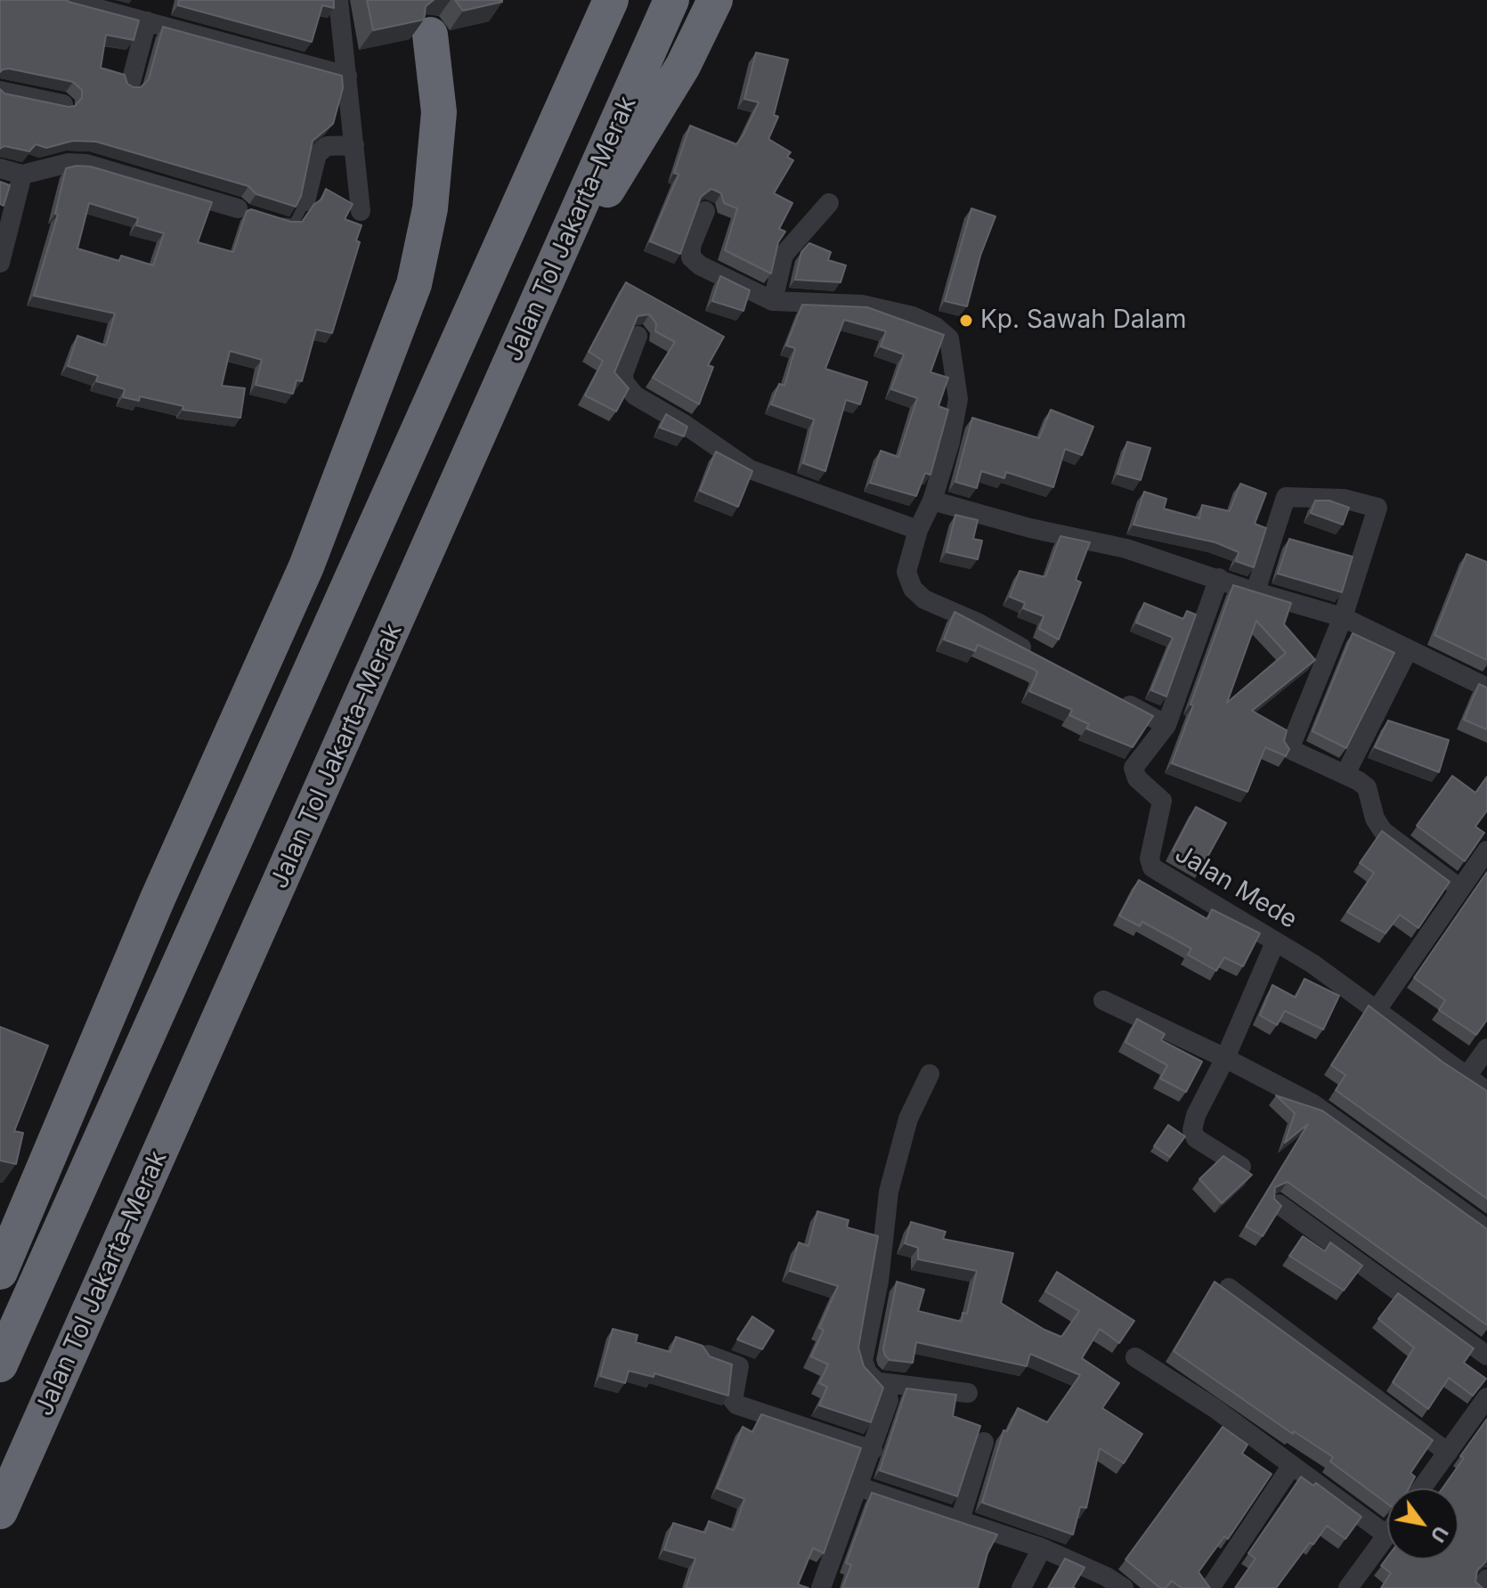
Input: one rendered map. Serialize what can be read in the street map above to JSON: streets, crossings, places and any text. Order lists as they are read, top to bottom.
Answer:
{
  "streets": {
    "highway": ["Jalan Tol Jakarta–Merak"],
    "street": ["Jalan Mede"]
  },
  "places": ["Kp. Sawah Dalam"],
  "north": "bottom right"
}
